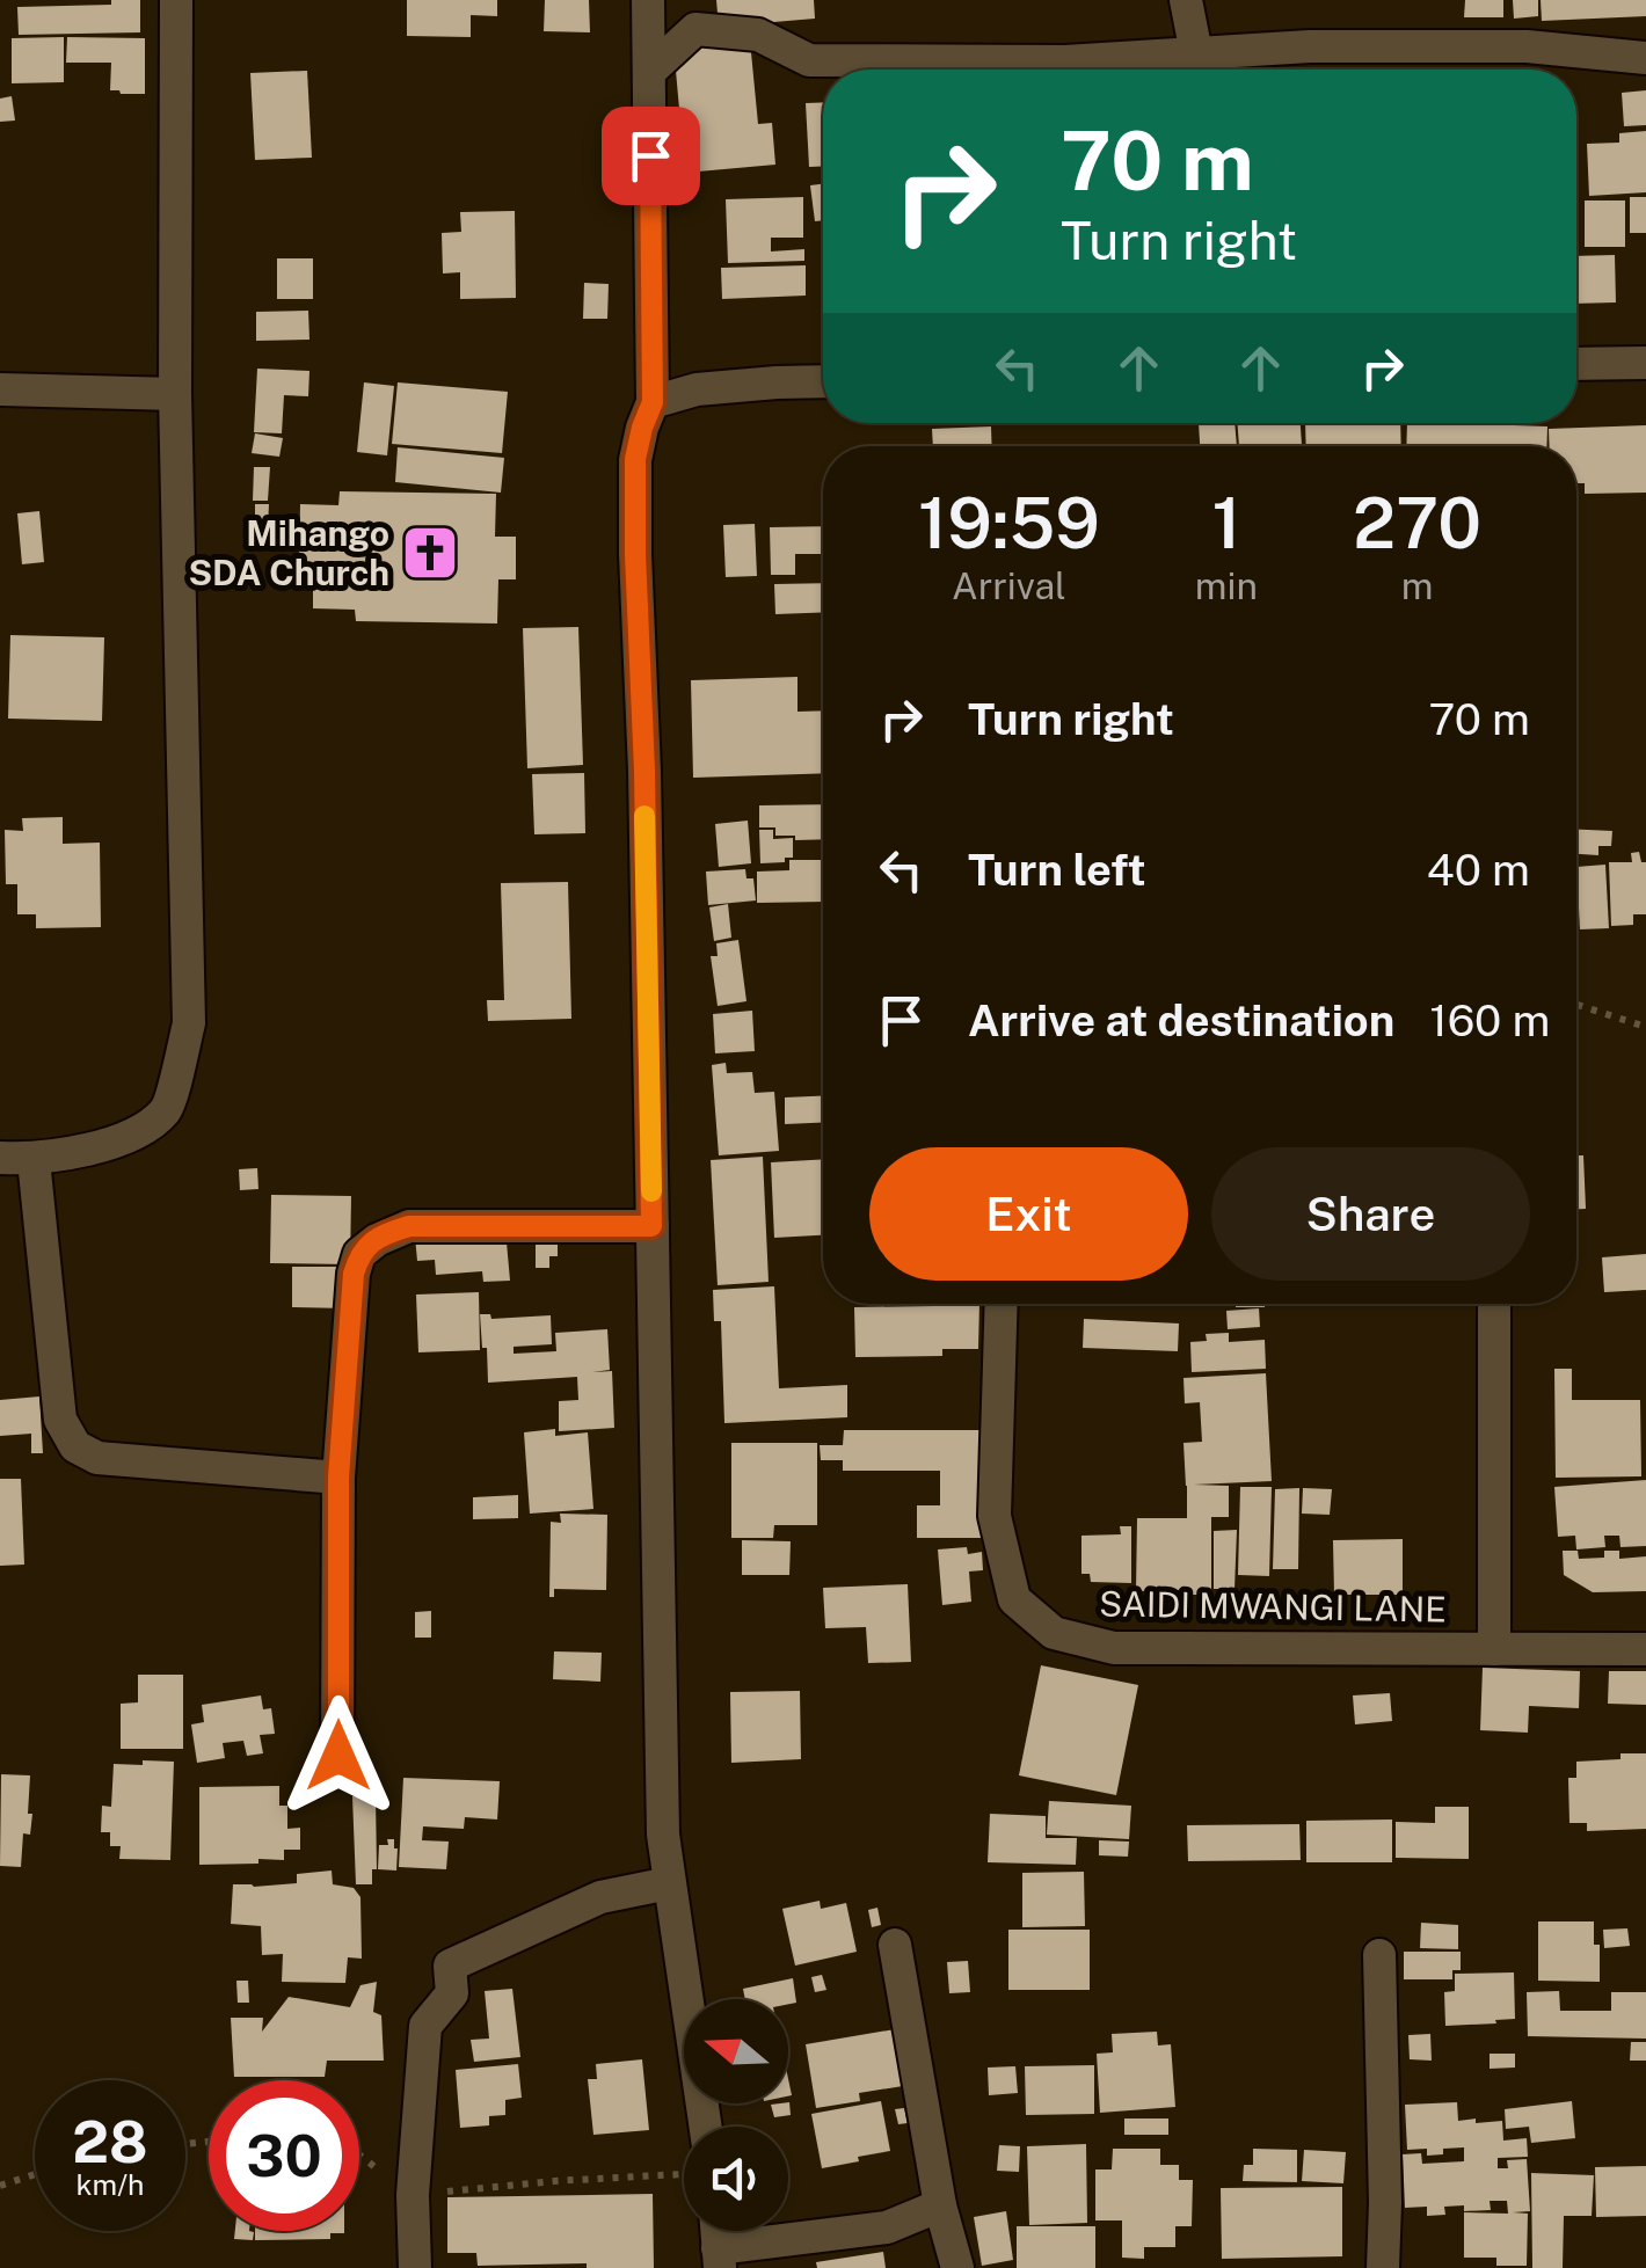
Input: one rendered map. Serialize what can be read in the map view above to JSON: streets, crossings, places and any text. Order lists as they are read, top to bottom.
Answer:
{
  "streets": {
    "street": ["SAIDI MWANGI LANE"]
  },
  "places": {
    "church": ["Mihango SDA Church"]
  },
  "north": "left",
  "page": {
    "turn": ["70 m", "Turn right"],
    "eta": [
      "19:59",
      "Arrival",
      "1",
      "min",
      "270",
      "m"
    ],
    "list": [
      {
        "name": "Turn right",
        "value": "70 m"
      },
      {
        "name": "Turn left",
        "value": "40 m"
      },
      {
        "name": "Arrive at destination",
        "value": "160 m"
      }
    ],
    "buttons": ["Exit", "Share"],
    "speed": "28 km/h",
    "limit": "30"
  }
}
